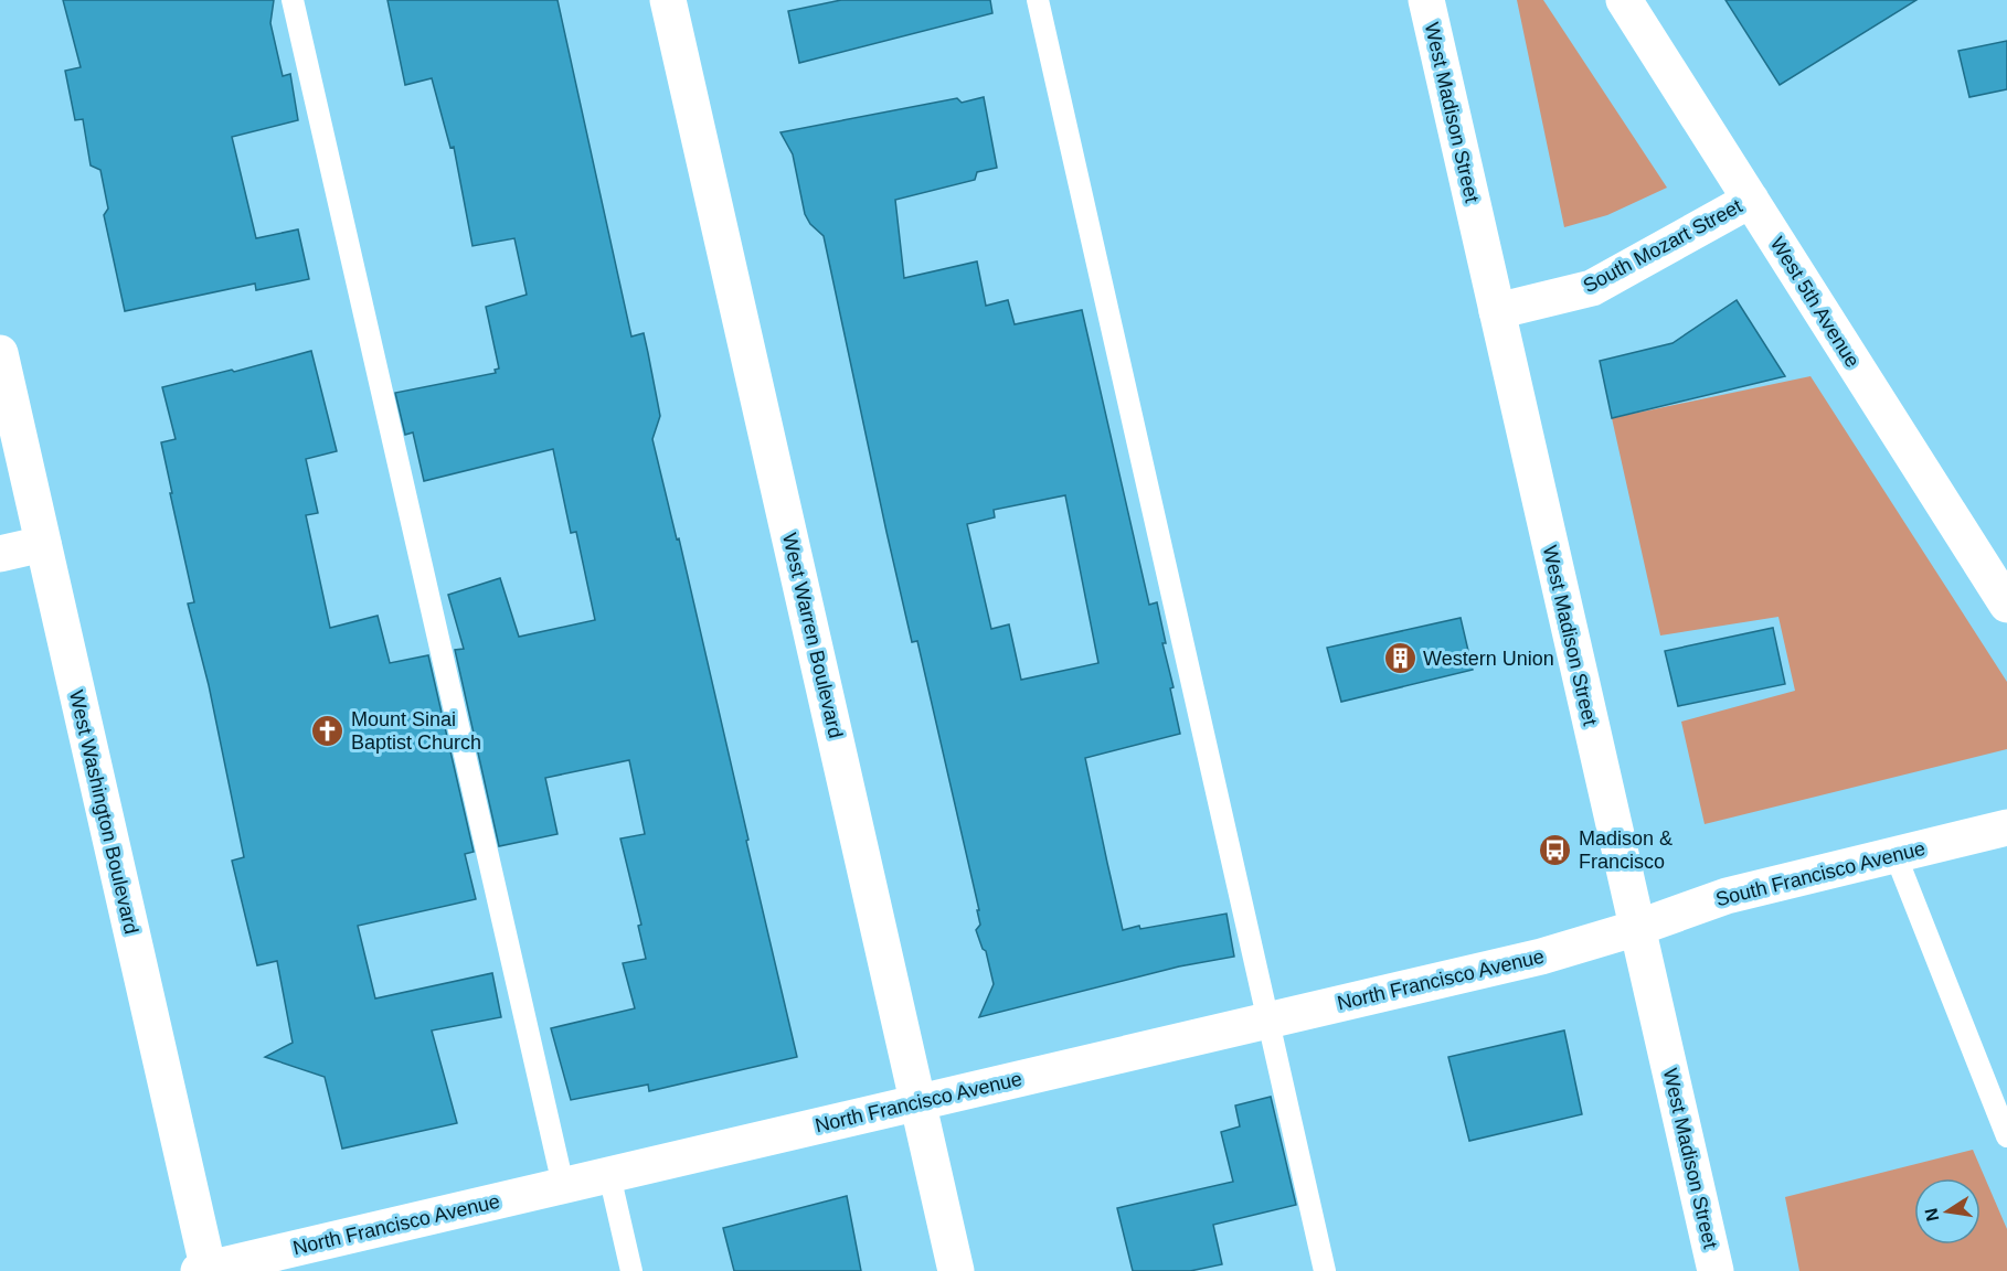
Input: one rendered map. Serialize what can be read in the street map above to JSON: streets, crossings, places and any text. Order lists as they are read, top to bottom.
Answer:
{
  "streets": {
    "street": [
      "West Madison Street",
      "South Mozart Street",
      "West 5th Avenue",
      "West Warren Boulevard",
      "West Washington Boulevard",
      "South Francisco Avenue",
      "North Francisco Avenue"
    ]
  },
  "crossings": [
    ["West Madison Street", "South Mozart Street"],
    ["West Madison Street", "South Francisco Avenue"],
    ["West Madison Street", "North Francisco Avenue"],
    ["South Mozart Street", "West 5th Avenue"],
    ["West Warren Boulevard", "North Francisco Avenue"],
    ["West Washington Boulevard", "North Francisco Avenue"],
    ["South Francisco Avenue", "North Francisco Avenue"]
  ],
  "places": {
    "building": ["Western Union"],
    "church": ["Mount Sinai Baptist Church"],
    "bus stop": ["Madison & Francisco"]
  },
  "north": "left"
}
